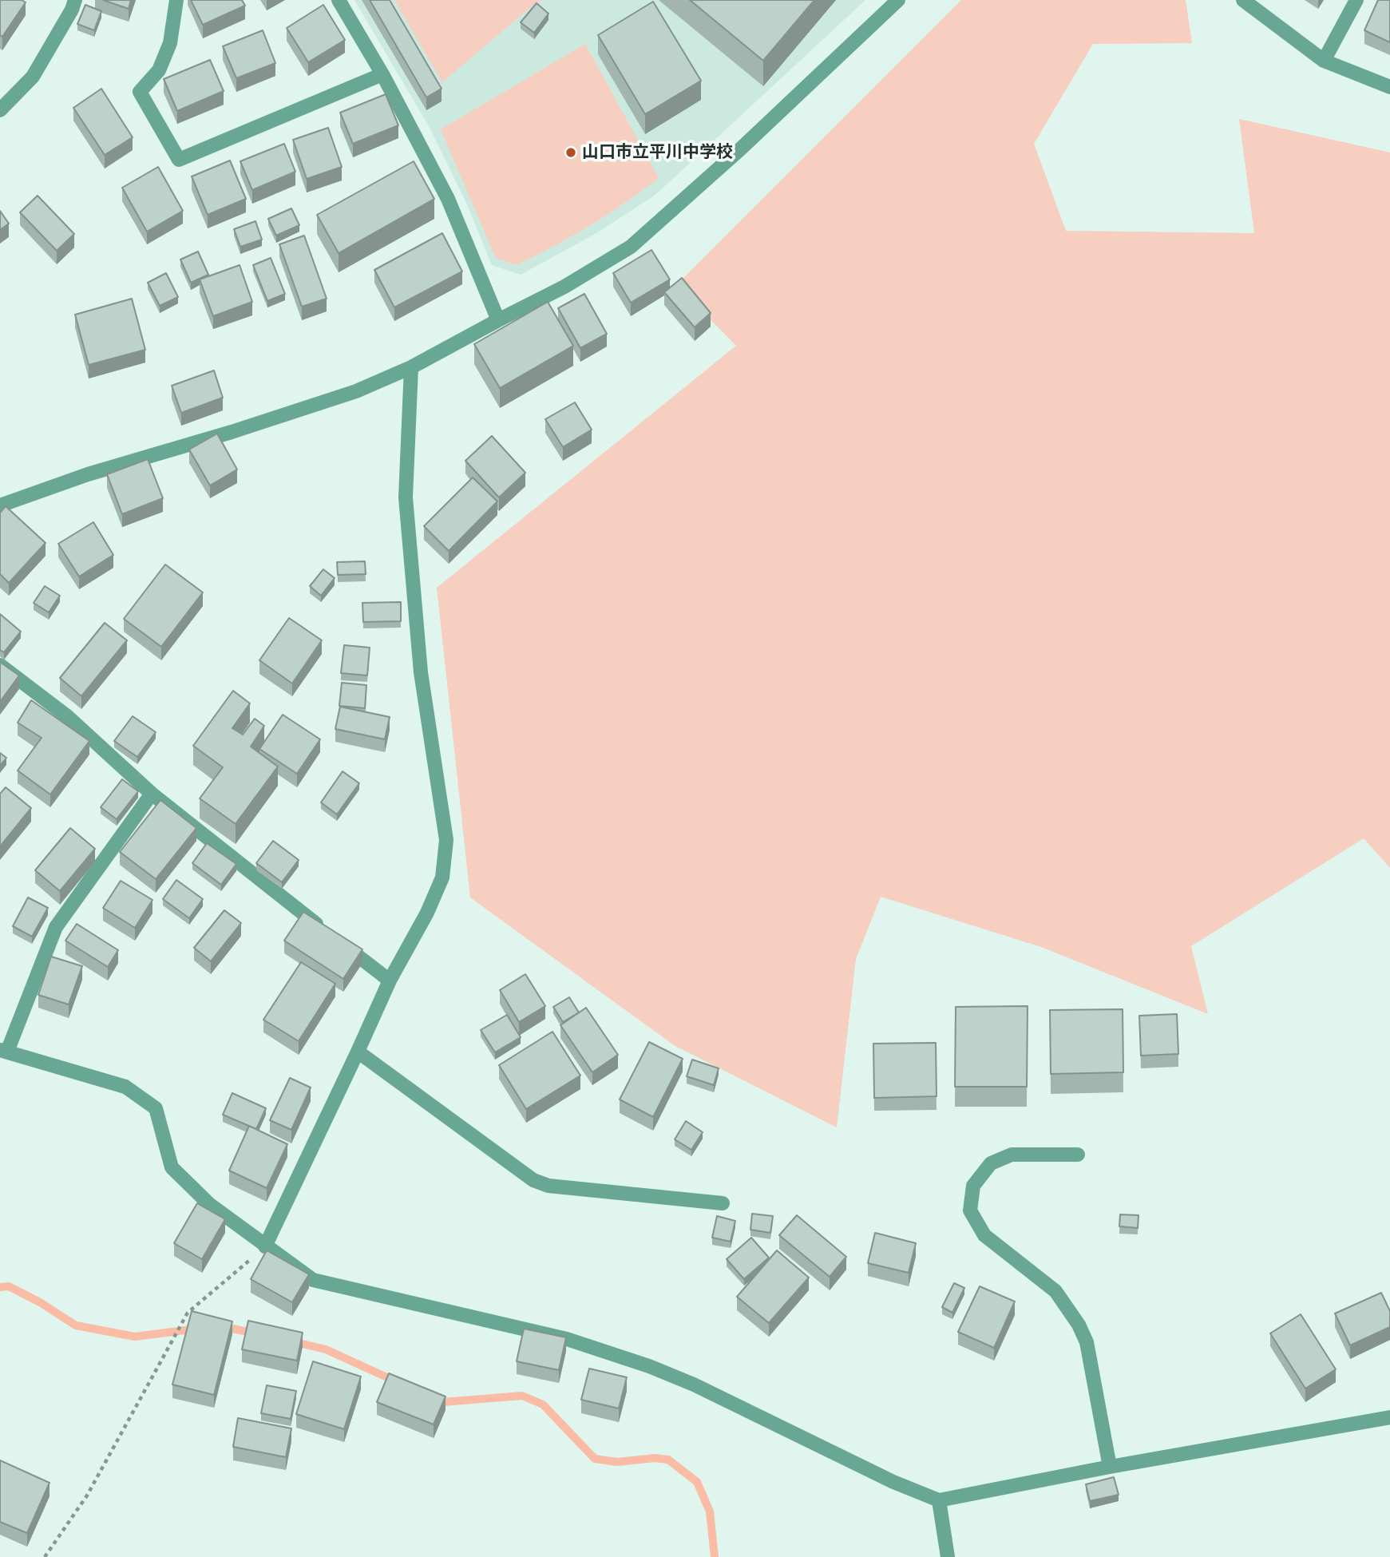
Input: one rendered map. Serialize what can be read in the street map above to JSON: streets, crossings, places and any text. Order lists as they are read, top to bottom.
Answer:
{
  "places": ["山口市立平川中学校"]
}
